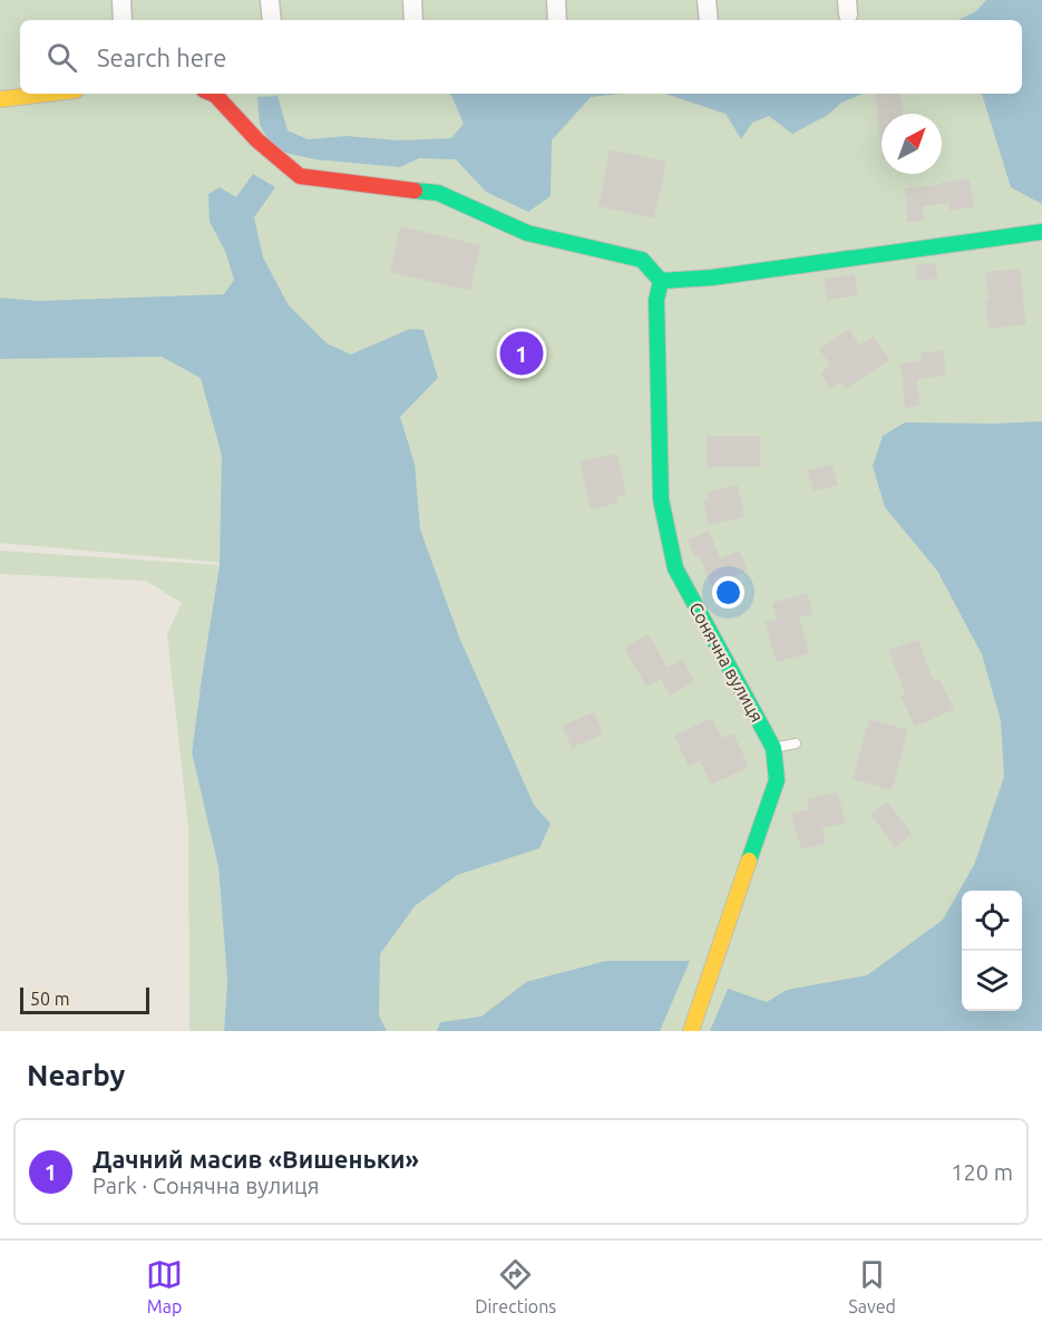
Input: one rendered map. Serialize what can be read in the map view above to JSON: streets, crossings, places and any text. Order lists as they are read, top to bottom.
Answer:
{
  "streets": {
    "street": ["Сонячна вулиця"]
  },
  "scale_bar": "50 m",
  "north": "top right",
  "page": {
    "search": "Search here",
    "pins": "1",
    "scale": "50 m",
    "heading": "Nearby",
    "list": [
      {
        "mark": "1",
        "name": "Дачний масив «Вишеньки»",
        "note": "Park · Сонячна вулиця",
        "value": "120 m"
      }
    ],
    "nav": ["Map", "Directions", "Saved"]
  }
}
